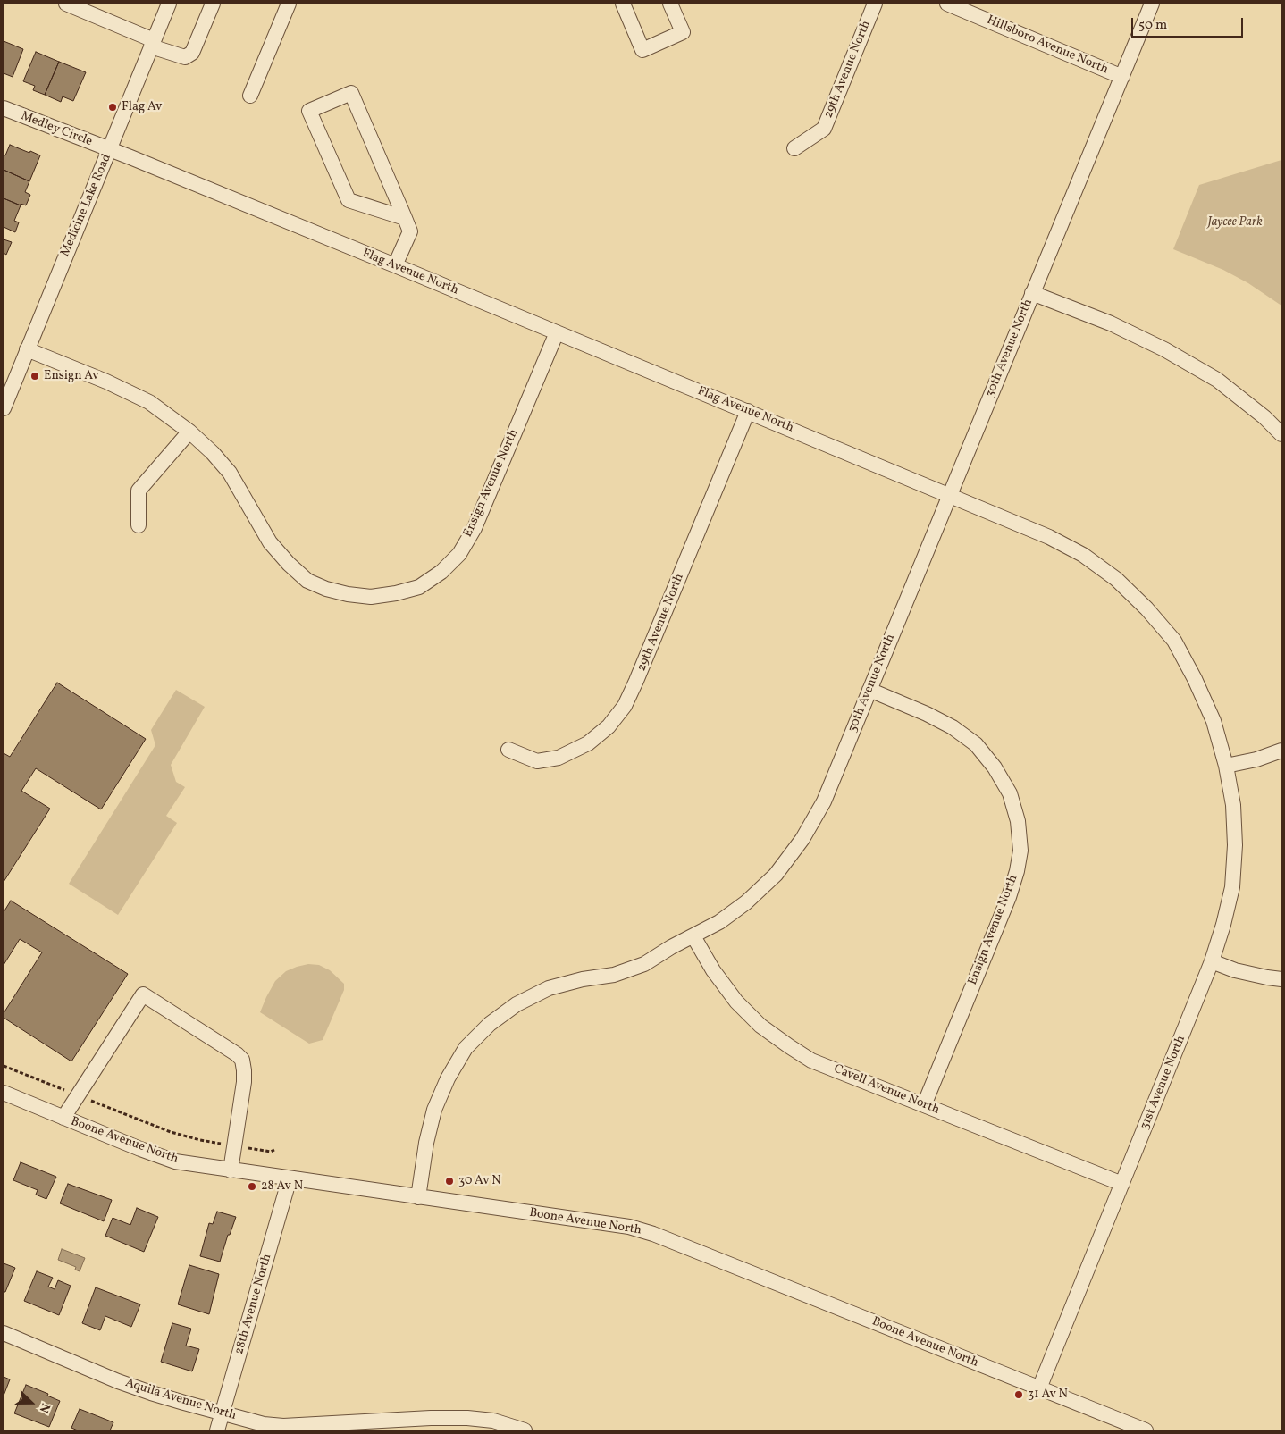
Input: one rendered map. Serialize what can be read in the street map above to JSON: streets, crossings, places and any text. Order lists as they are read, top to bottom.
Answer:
{
  "streets": {
    "street": [
      "Hillsboro Avenue North",
      "29th Avenue North",
      "Medley Circle",
      "Medicine Lake Road",
      "Flag Avenue North",
      "30th Avenue North",
      "Ensign Avenue North",
      "31st Avenue North",
      "Cavell Avenue North",
      "Boone Avenue North",
      "28th Avenue North",
      "Aquila Avenue North"
    ]
  },
  "crossings": [
    ["Hillsboro Avenue North", "30th Avenue North"],
    ["29th Avenue North", "Flag Avenue North"],
    ["Medley Circle", "Medicine Lake Road"],
    ["Medley Circle", "Flag Avenue North"],
    ["Medicine Lake Road", "Flag Avenue North"],
    ["Medicine Lake Road", "Ensign Avenue North"],
    ["Flag Avenue North", "30th Avenue North"],
    ["Flag Avenue North", "Ensign Avenue North"],
    ["Flag Avenue North", "31st Avenue North"],
    ["30th Avenue North", "Ensign Avenue North"],
    ["30th Avenue North", "Cavell Avenue North"],
    ["30th Avenue North", "Boone Avenue North"],
    ["Ensign Avenue North", "Cavell Avenue North"],
    ["31st Avenue North", "Cavell Avenue North"],
    ["31st Avenue North", "Boone Avenue North"],
    ["Boone Avenue North", "28th Avenue North"],
    ["28th Avenue North", "Aquila Avenue North"]
  ],
  "parks": ["Jaycee Park"],
  "places": [
    "Flag Av",
    "Ensign Av",
    "30 Av N",
    "28 Av N",
    "31 Av N"
  ],
  "scale_bar": "50 m",
  "north": "right"
}
